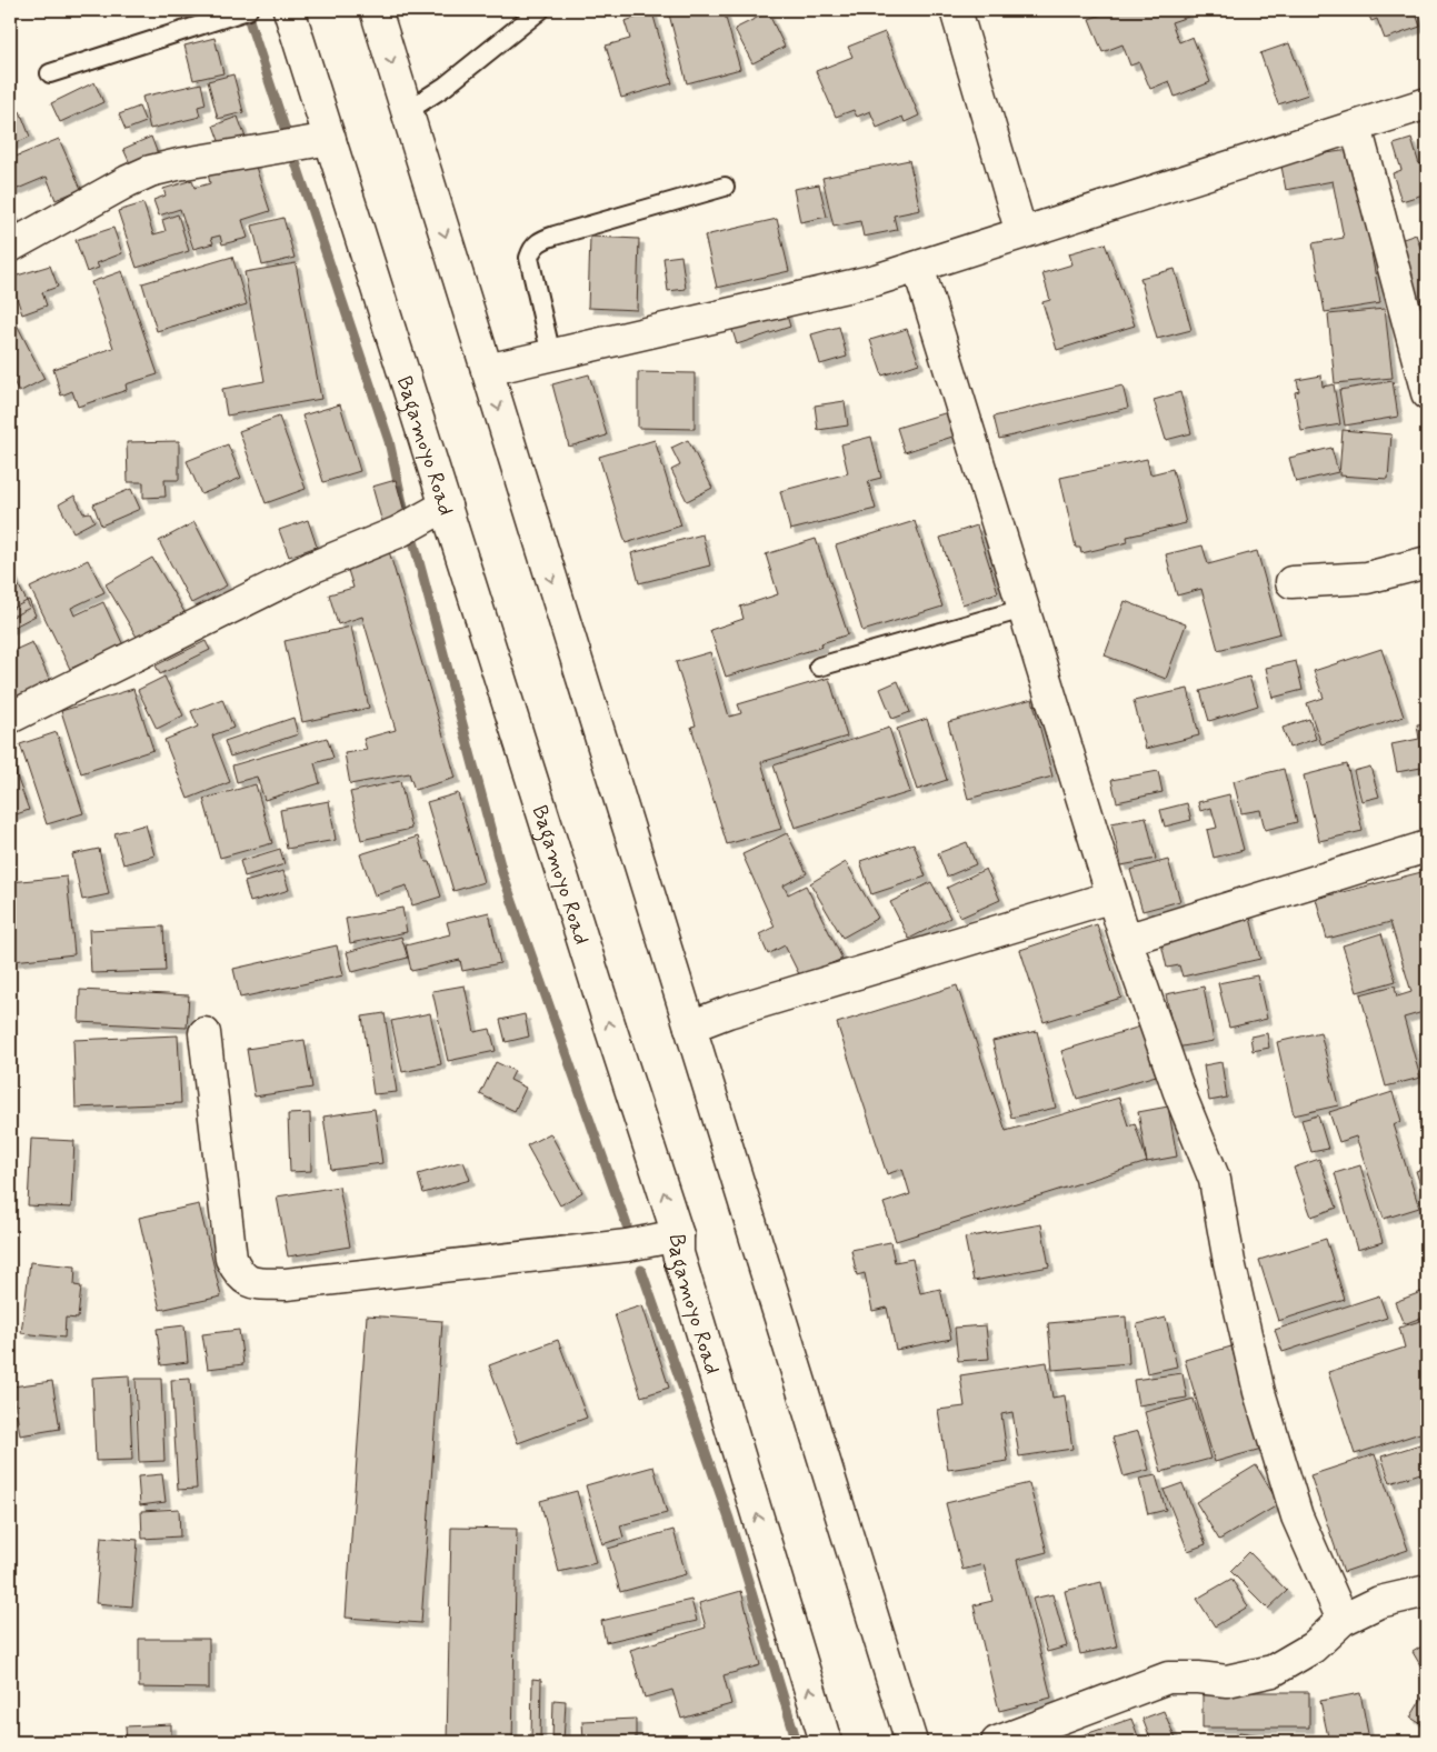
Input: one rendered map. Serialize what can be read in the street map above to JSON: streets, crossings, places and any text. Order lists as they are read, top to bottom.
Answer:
{
  "streets": {
    "main road": ["Bagamoyo Road"]
  }
}
